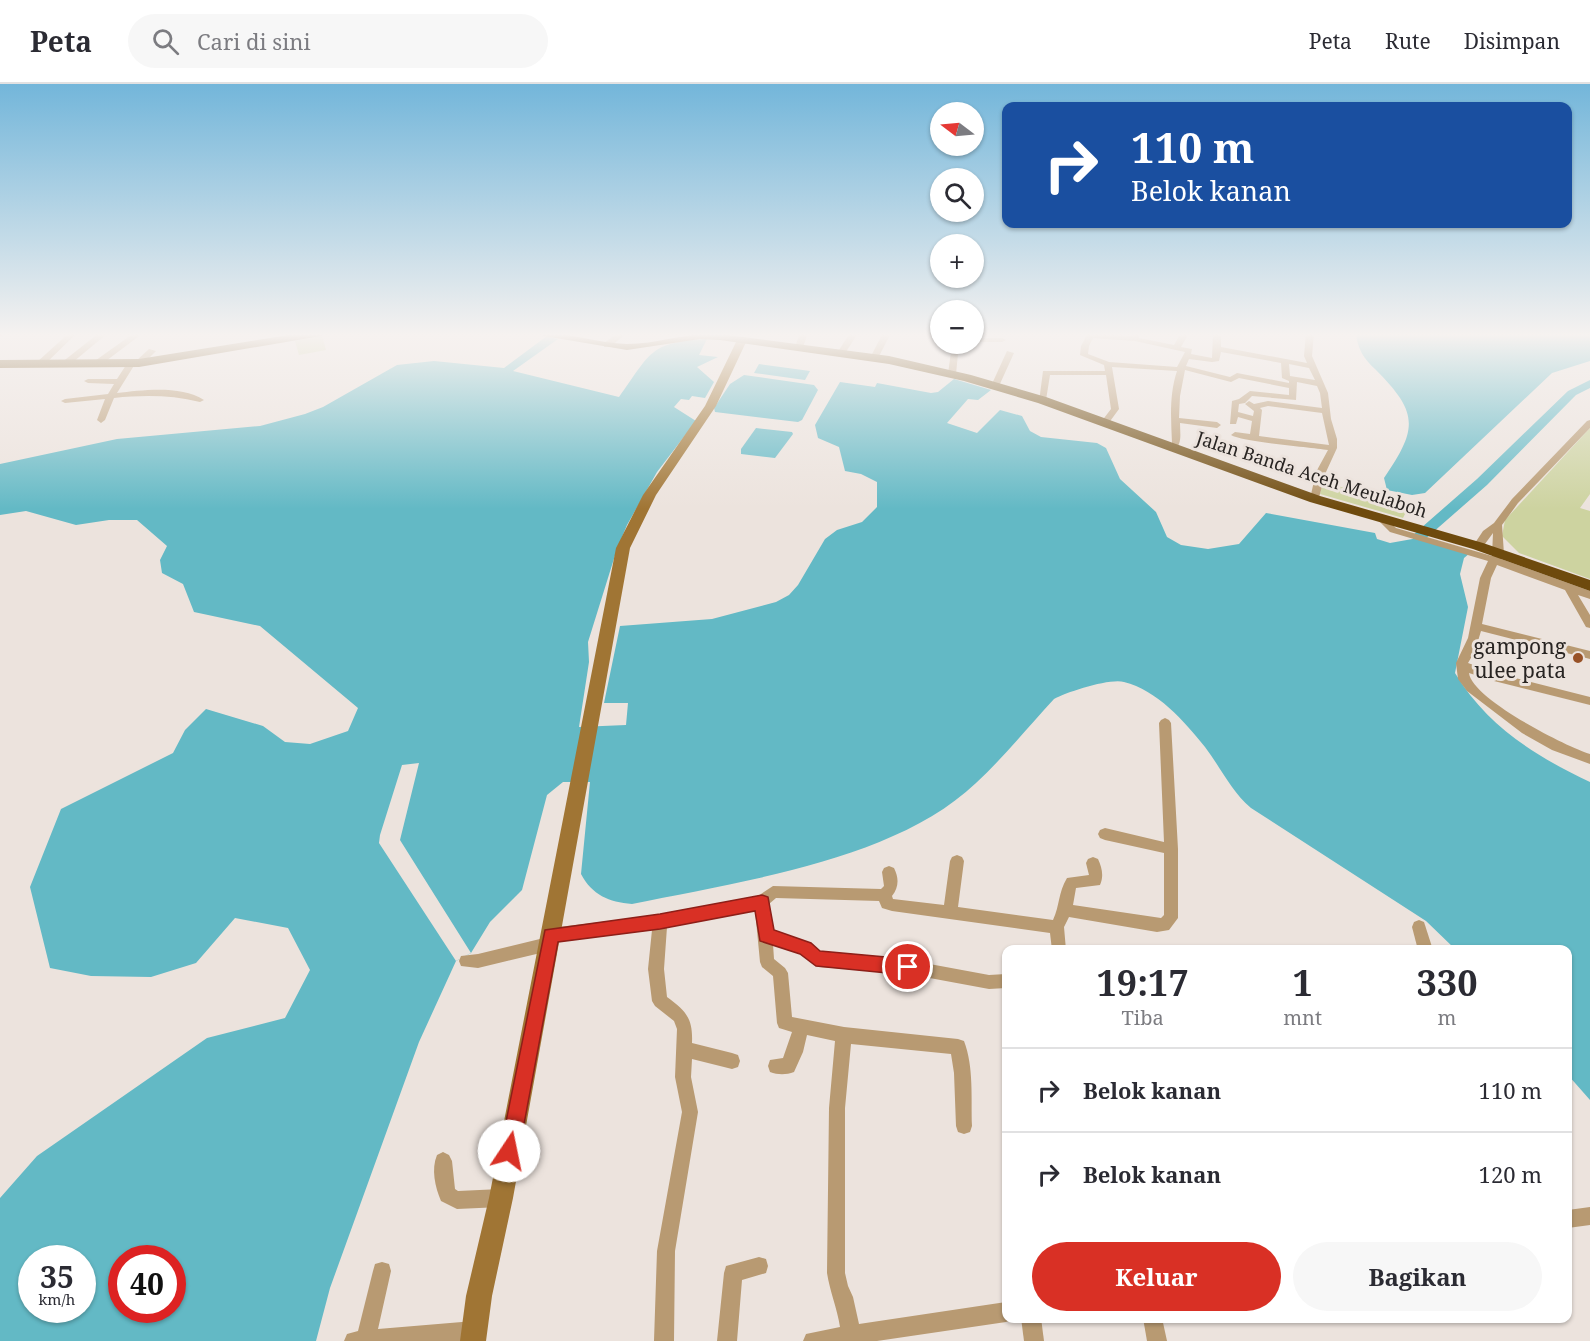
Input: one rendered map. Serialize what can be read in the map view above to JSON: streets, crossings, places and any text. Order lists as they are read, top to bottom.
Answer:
{
  "streets": {
    "highway": ["Jalan Banda Aceh Meulaboh"]
  },
  "places": ["gampong ulee pata"],
  "north": "left",
  "page": {
    "header": "Peta",
    "search": "Cari di sini",
    "nav": ["Peta", "Rute", "Disimpan"],
    "map_buttons": ["+", "−"],
    "turn": ["110 m", "Belok kanan"],
    "eta": [
      "19:17",
      "Tiba",
      "1",
      "mnt",
      "330",
      "m"
    ],
    "list": [
      {
        "name": "Belok kanan",
        "value": "110 m"
      },
      {
        "name": "Belok kanan",
        "value": "120 m"
      }
    ],
    "buttons": ["Keluar", "Bagikan"],
    "speed": "35 km/h",
    "limit": "40"
  }
}
